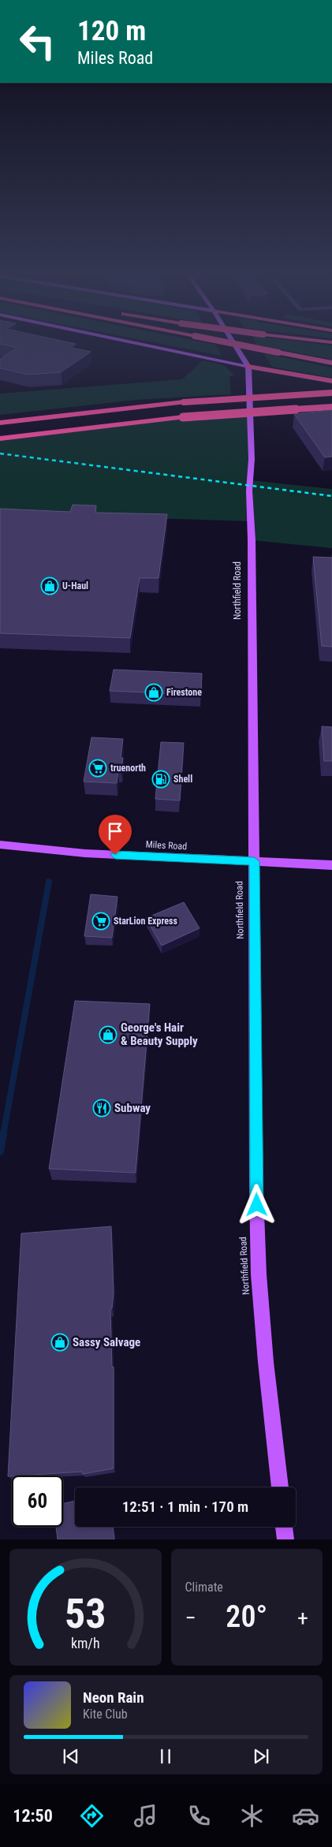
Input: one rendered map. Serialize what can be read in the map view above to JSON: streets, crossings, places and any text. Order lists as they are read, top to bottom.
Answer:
{
  "streets": {
    "main road": ["Northfield Road", "Miles Road"]
  },
  "crossings": [
    ["Northfield Road", "Miles Road"]
  ],
  "places": {
    "shop": [
      "U-Haul",
      "Firestone",
      "George's Hair & Beauty Supply",
      "Sassy Salvage"
    ],
    "supermarket": ["truenorth", "StarLion Express"],
    "fuel station": ["Shell"],
    "restaurant": ["Subway"]
  },
  "page": {
    "turn": ["120 m", "Miles Road"],
    "limit": "60",
    "trip": "12:51 · 1 min · 170 m",
    "tile": "Climate",
    "heat": ["−", "20°", "+"],
    "song": ["Neon Rain", "Kite Club"],
    "tabs": "12:50",
    "gauge": ["53", "km/h"]
  }
}
